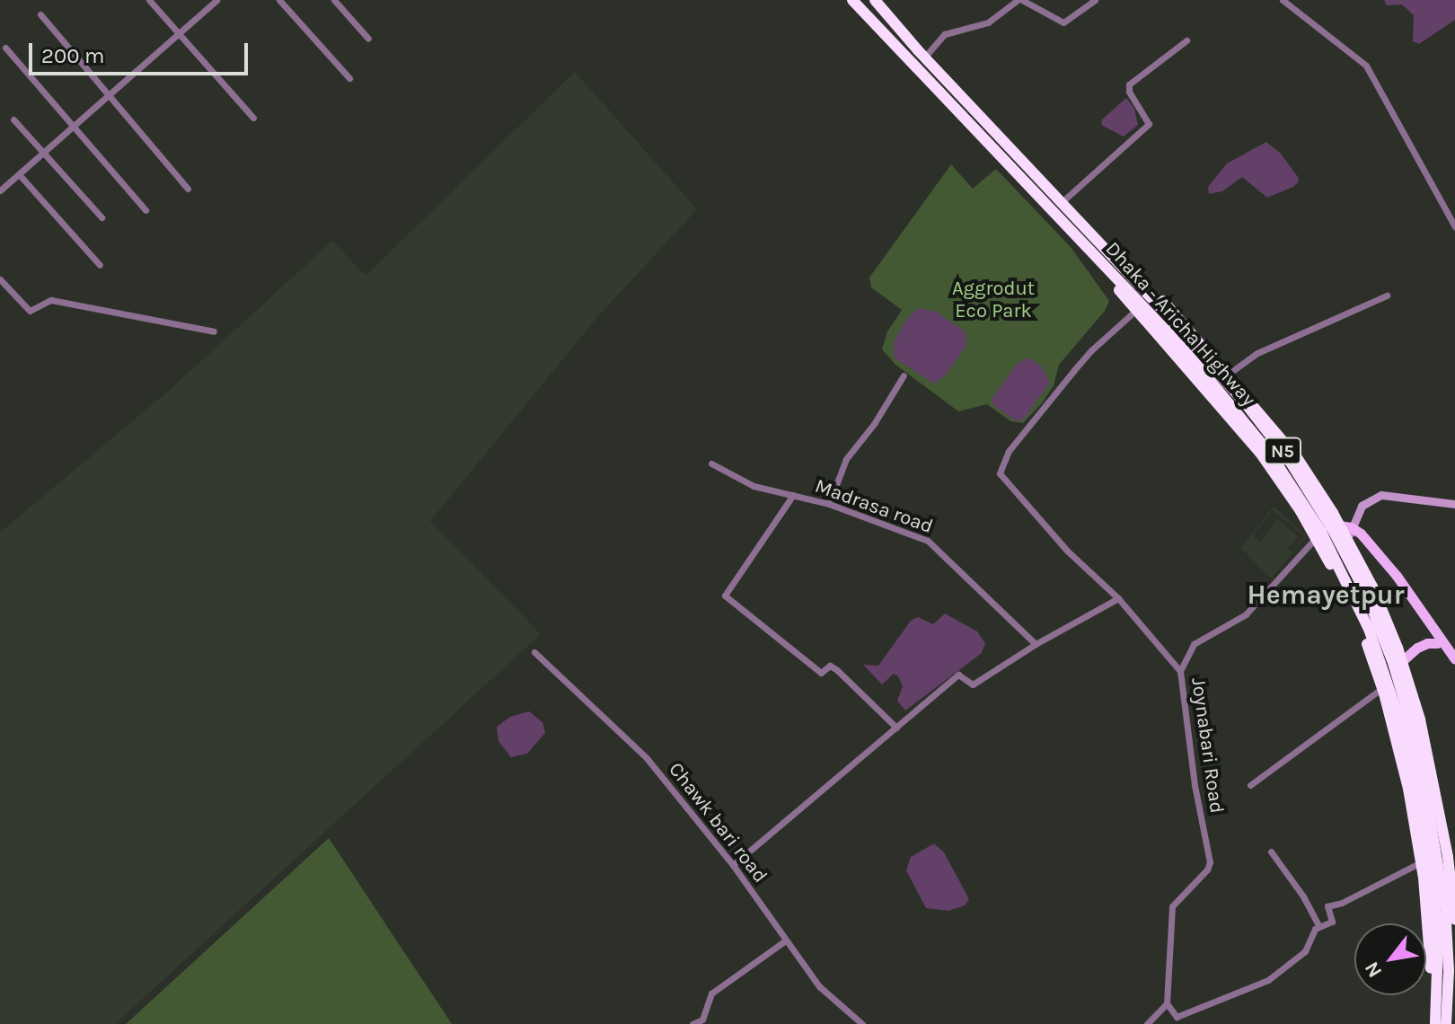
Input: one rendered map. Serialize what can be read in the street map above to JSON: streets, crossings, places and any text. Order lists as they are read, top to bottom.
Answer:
{
  "streets": {
    "highway": ["Dhaka - Aricha Highway", "N5"],
    "street": ["Madrasa road", "Joynabari Road", "Chawk bari road"]
  },
  "districts": ["Hemayetpur"],
  "parks": ["Aggrodut Eco Park"],
  "scale_bar": "200 m",
  "north": "bottom left"
}
